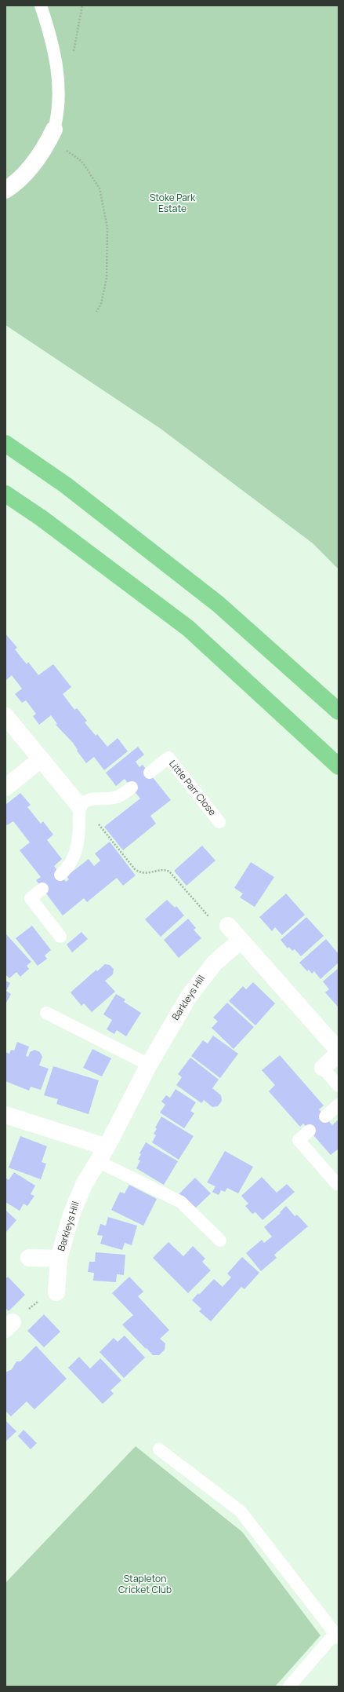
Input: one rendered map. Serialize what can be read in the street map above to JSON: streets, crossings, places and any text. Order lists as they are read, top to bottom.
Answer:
{
  "streets": {
    "street": ["Barkleys Hill"],
    "lane": ["Little Parr Close"]
  },
  "parks": ["Stoke Park Estate", "Stapleton Cricket Club"]
}
